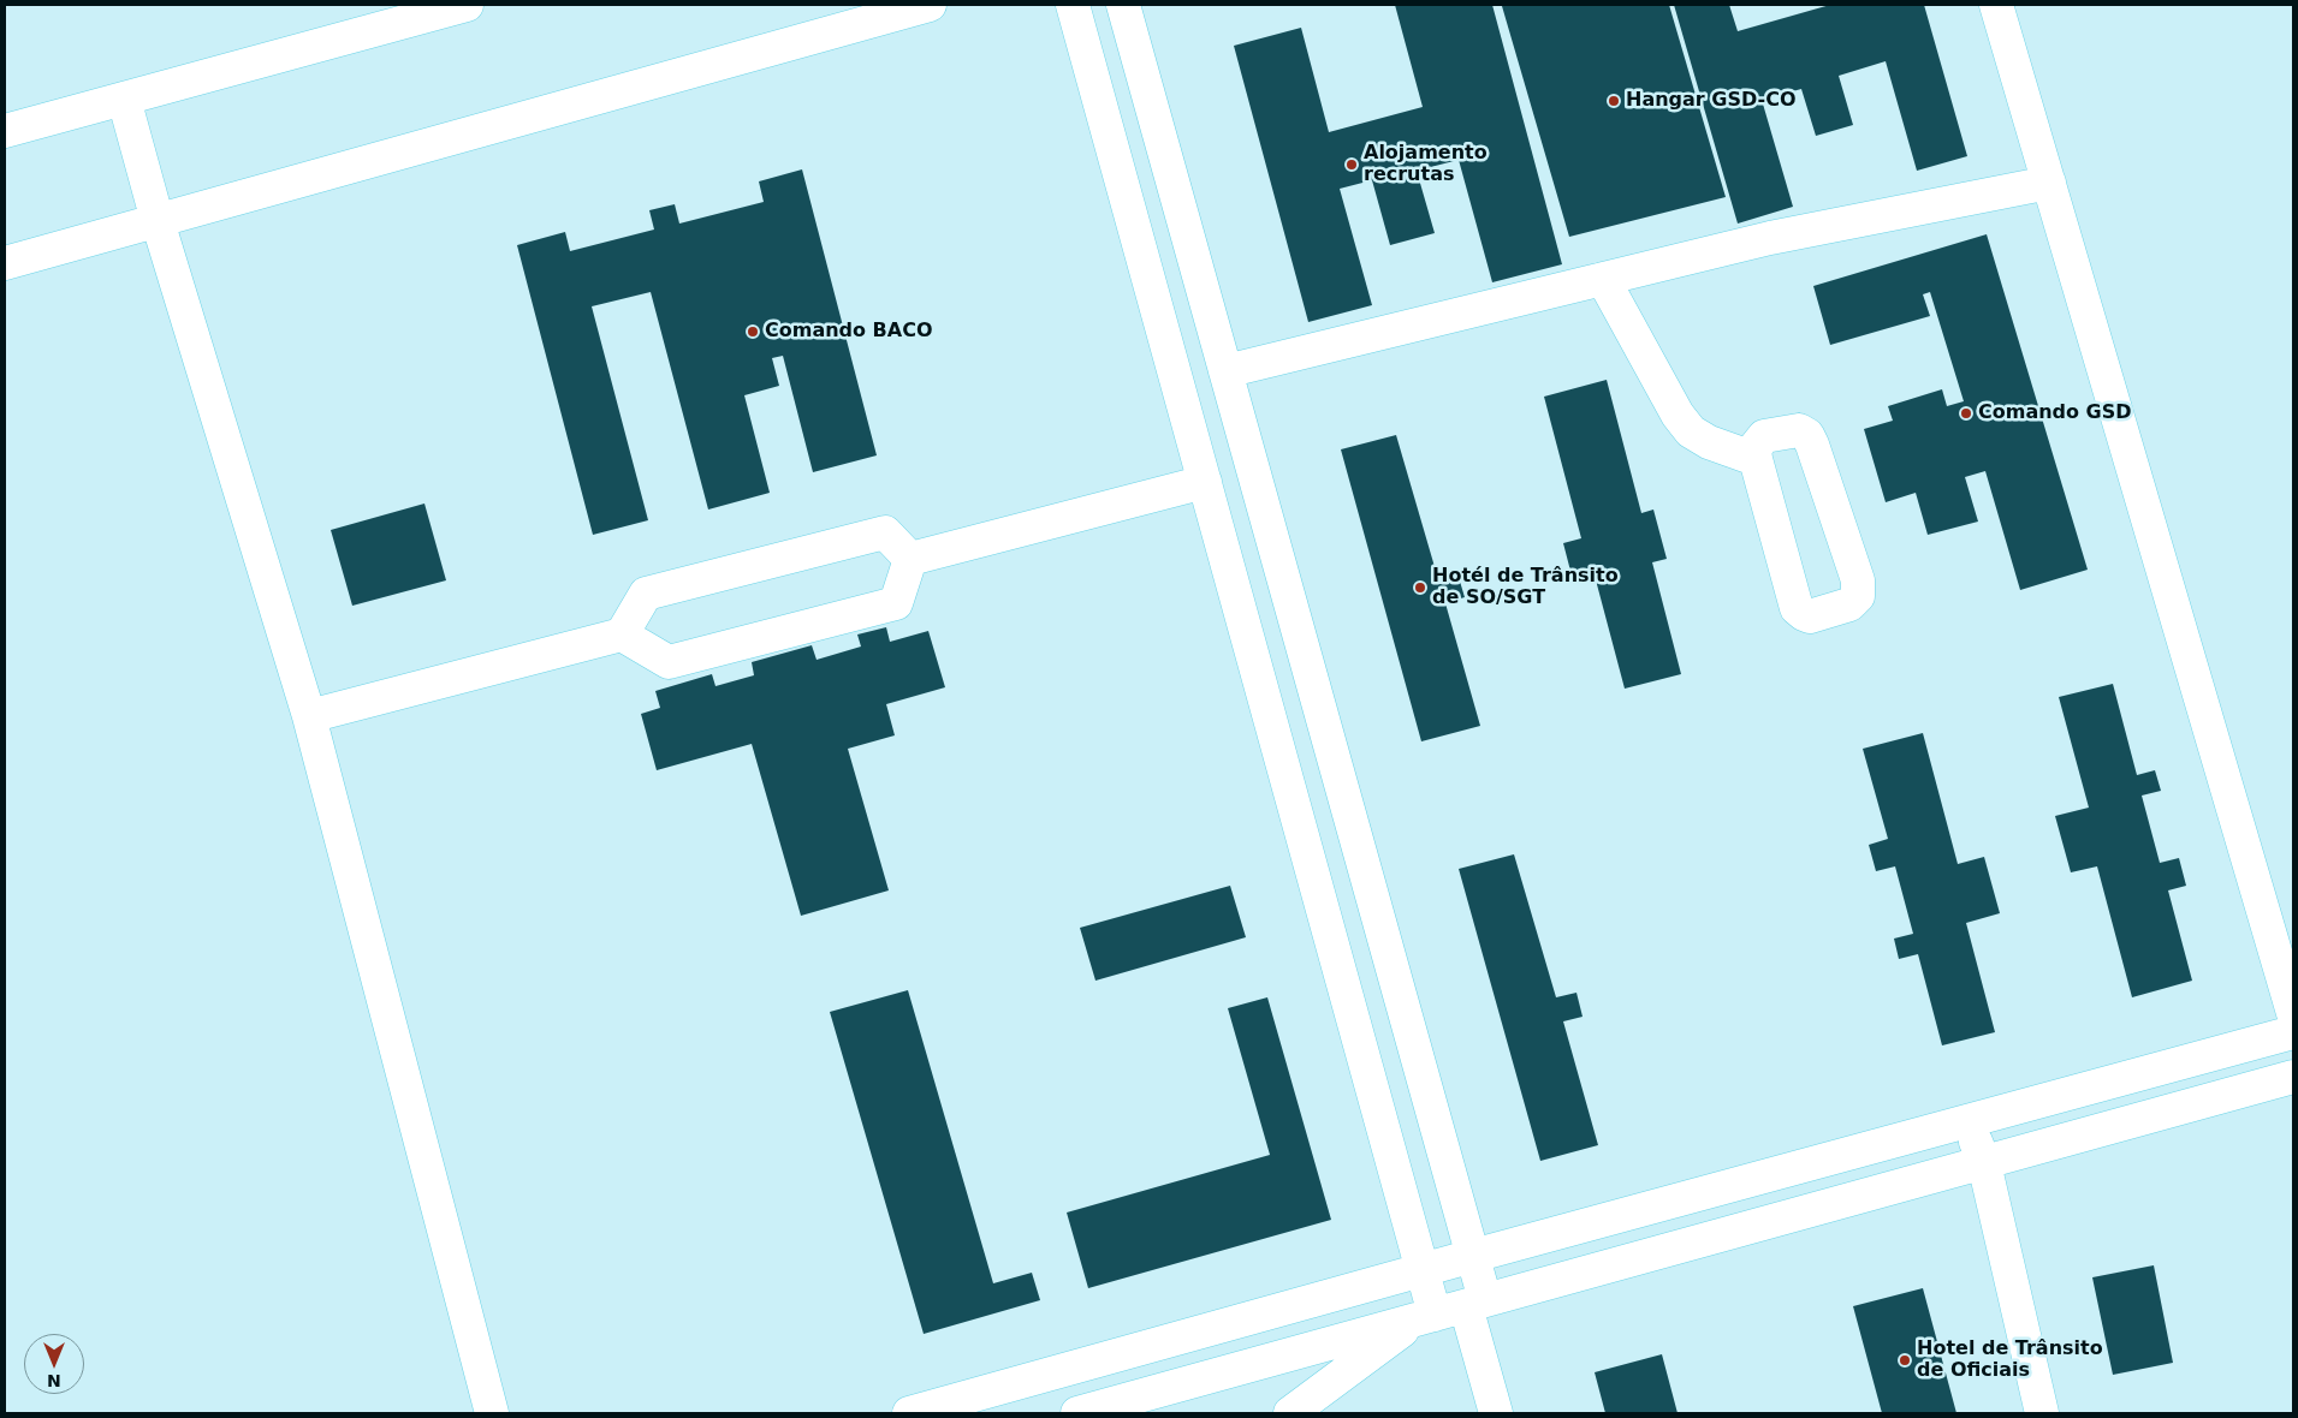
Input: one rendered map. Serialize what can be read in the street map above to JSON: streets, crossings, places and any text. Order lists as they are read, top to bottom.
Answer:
{
  "places": [
    "Hangar GSD-CO",
    "Alojamento recrutas",
    "Comando BACO",
    "Comando GSD",
    "Hotél de Trânsito de SO/SGT",
    "Hotel de Trânsito de Oficiais"
  ],
  "north": "bottom"
}
